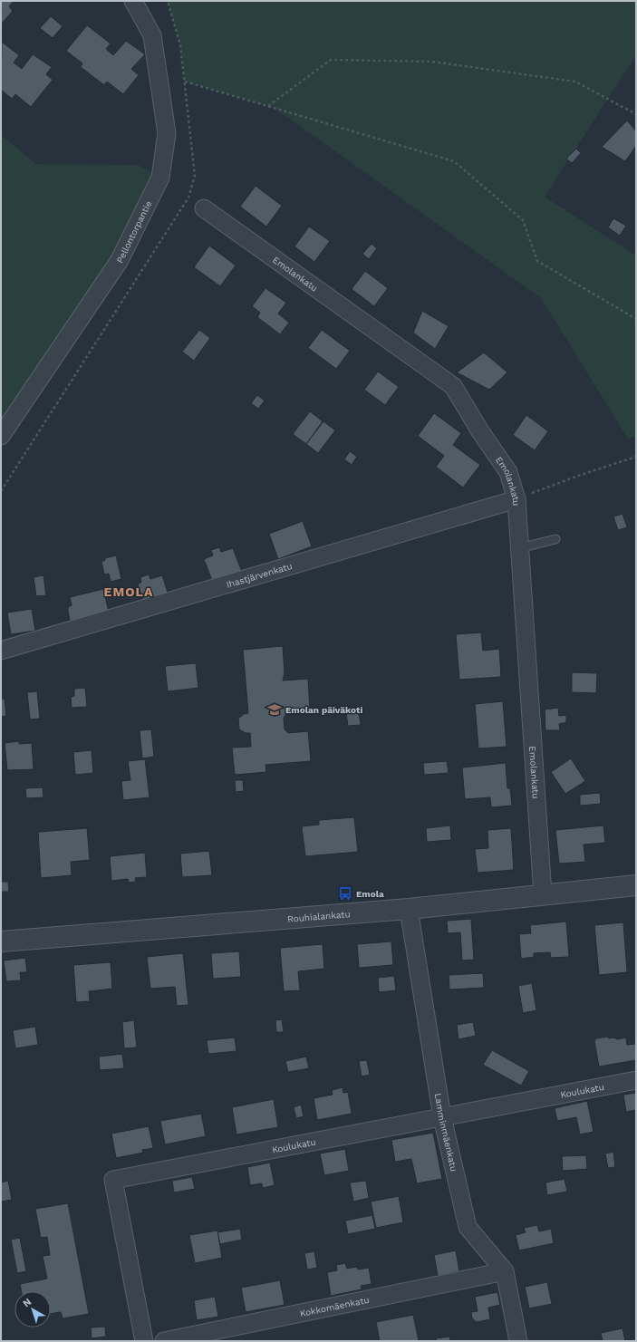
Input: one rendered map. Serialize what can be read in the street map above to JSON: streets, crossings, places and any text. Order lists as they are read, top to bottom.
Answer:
{
  "streets": {
    "street": [
      "Pellontorpantie",
      "Emolankatu",
      "Ihastjärvenkatu",
      "Rouhialankatu",
      "Koulukatu",
      "Lamminmäenkatu",
      "Kokkomäenkatu"
    ]
  },
  "crossings": [
    ["Emolankatu", "Ihastjärvenkatu"],
    ["Emolankatu", "Rouhialankatu"],
    ["Rouhialankatu", "Lamminmäenkatu"],
    ["Koulukatu", "Lamminmäenkatu"],
    ["Lamminmäenkatu", "Kokkomäenkatu"]
  ],
  "districts": ["EMOLA"],
  "places": {
    "school or university": ["Emolan päiväkoti"],
    "bus stop": ["Emola"]
  },
  "north": "top left"
}
